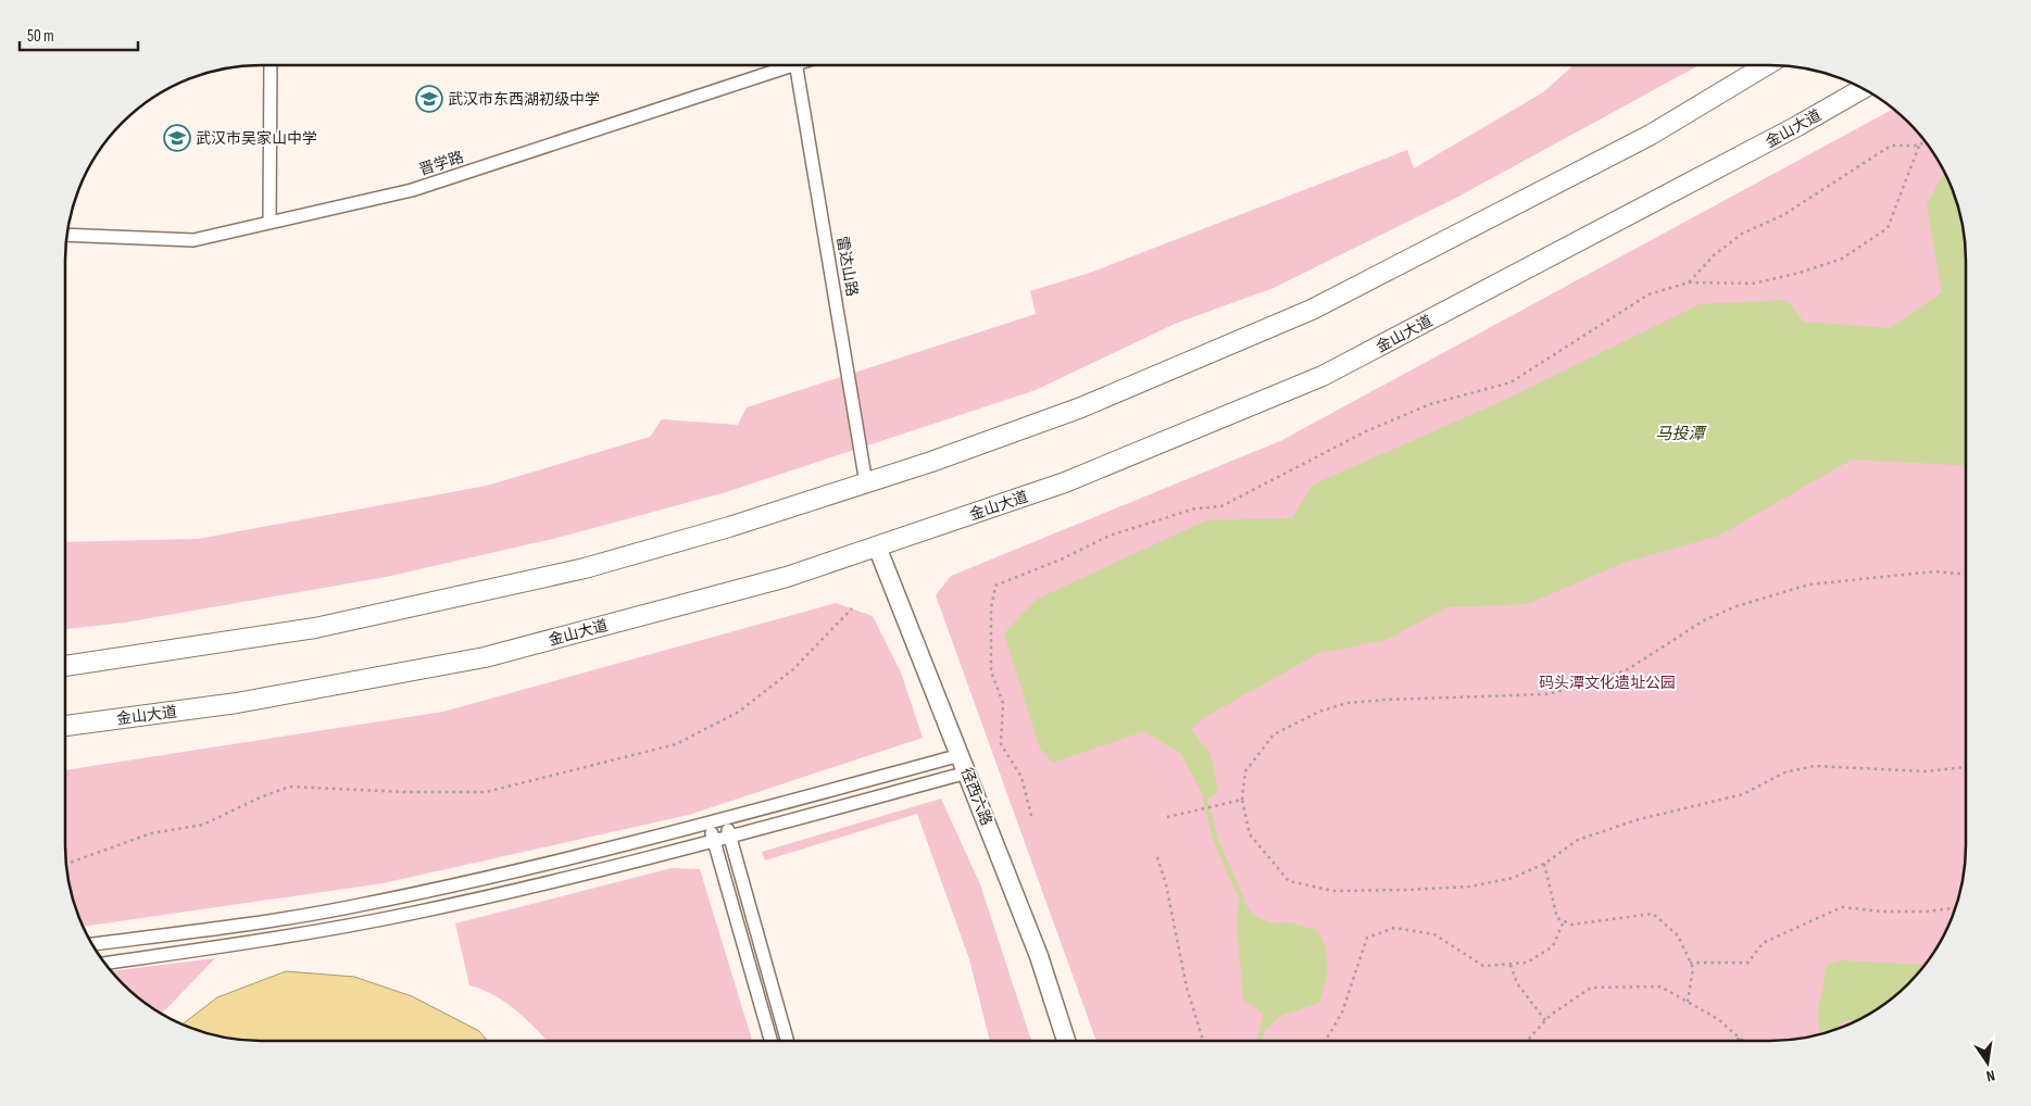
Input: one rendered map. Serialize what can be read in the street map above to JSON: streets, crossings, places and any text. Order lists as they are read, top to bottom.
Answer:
{
  "streets": {
    "main road": ["金山大道"],
    "street": ["晋学路", "雷达山路", "径西六路"]
  },
  "crossings": [
    ["金山大道", "径西六路"]
  ],
  "water": ["马投潭"],
  "parks": ["码头潭文化遗址公园"],
  "places": {
    "school or university": ["武汉市东西湖初级中学", "武汉市吴家山中学"]
  },
  "scale_bar": "50 m",
  "north": "bottom"
}
